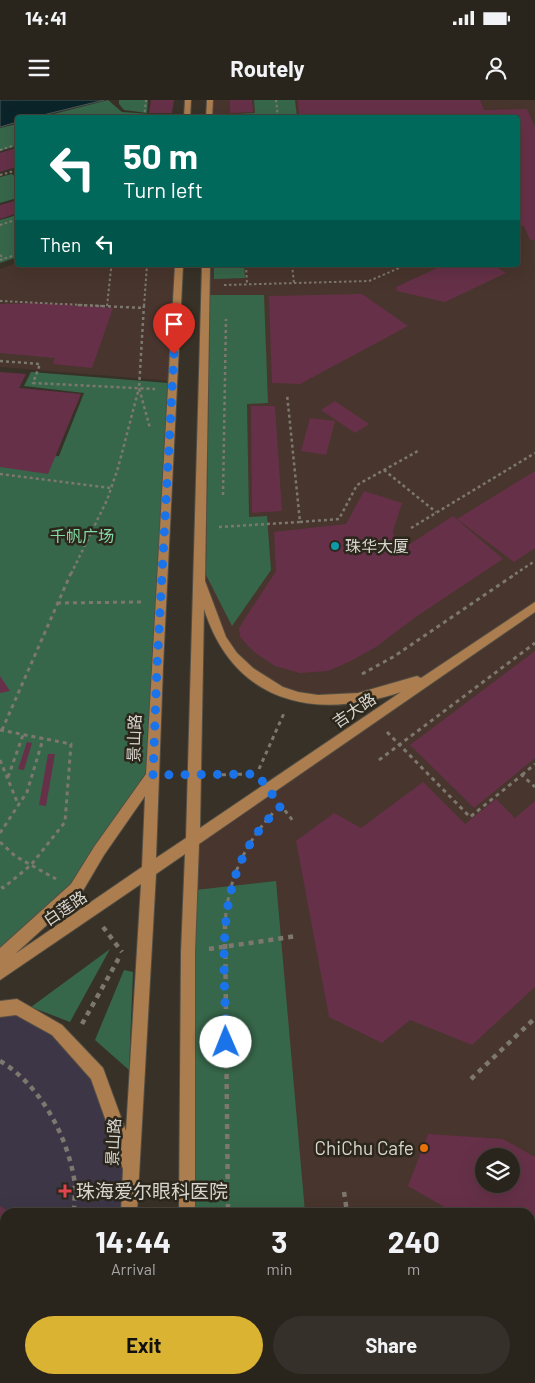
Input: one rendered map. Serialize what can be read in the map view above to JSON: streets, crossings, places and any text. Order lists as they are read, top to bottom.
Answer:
{
  "streets": {
    "main road": ["吉大路", "景山路", "白莲路"]
  },
  "crossings": [
    ["吉大路", "白莲路"],
    ["景山路", "白莲路"]
  ],
  "parks": ["千帆广场"],
  "places": {
    "other": ["珠华大厦", "ChiChu Cafe"],
    "health": ["珠海爱尔眼科医院"]
  },
  "page": {
    "status": "14:41",
    "header": "Routely",
    "turn": ["50 m", "Turn left"],
    "then": "Then",
    "eta": [
      "14:44",
      "Arrival",
      "3",
      "min",
      "240",
      "m"
    ],
    "buttons": ["Exit", "Share"]
  }
}
